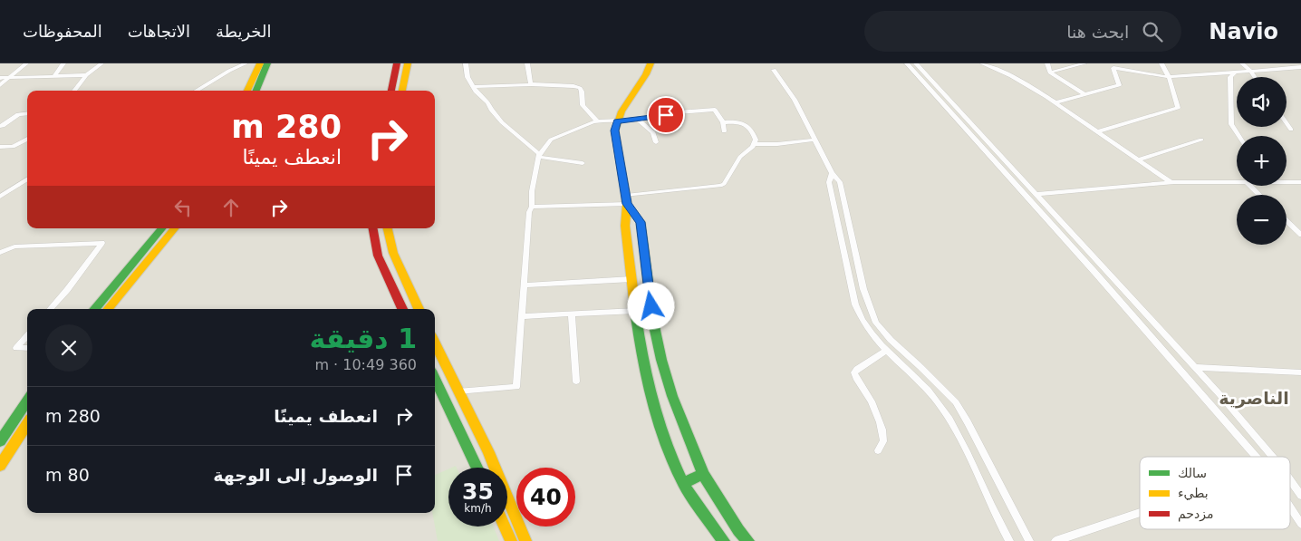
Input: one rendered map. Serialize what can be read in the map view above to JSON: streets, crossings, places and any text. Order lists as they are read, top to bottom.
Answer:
{
  "districts": ["الناصرية"],
  "legend": ["سالك", "بطيء", "مزدحم"],
  "page": {
    "header": "Navio",
    "search": "ابحث هنا",
    "nav": ["الخريطة", "الاتجاهات", "المحفوظات"],
    "map_buttons": ["+", "−"],
    "turn": ["280 m", "انعطف يمينًا"],
    "heading": ["1 دقيقة", "360 m · 10:49"],
    "list": [
      {
        "name": "انعطف يمينًا",
        "value": "280 m"
      },
      {
        "name": "الوصول إلى الوجهة",
        "value": "80 m"
      }
    ],
    "speed": "35 km/h",
    "limit": "40"
  }
}
